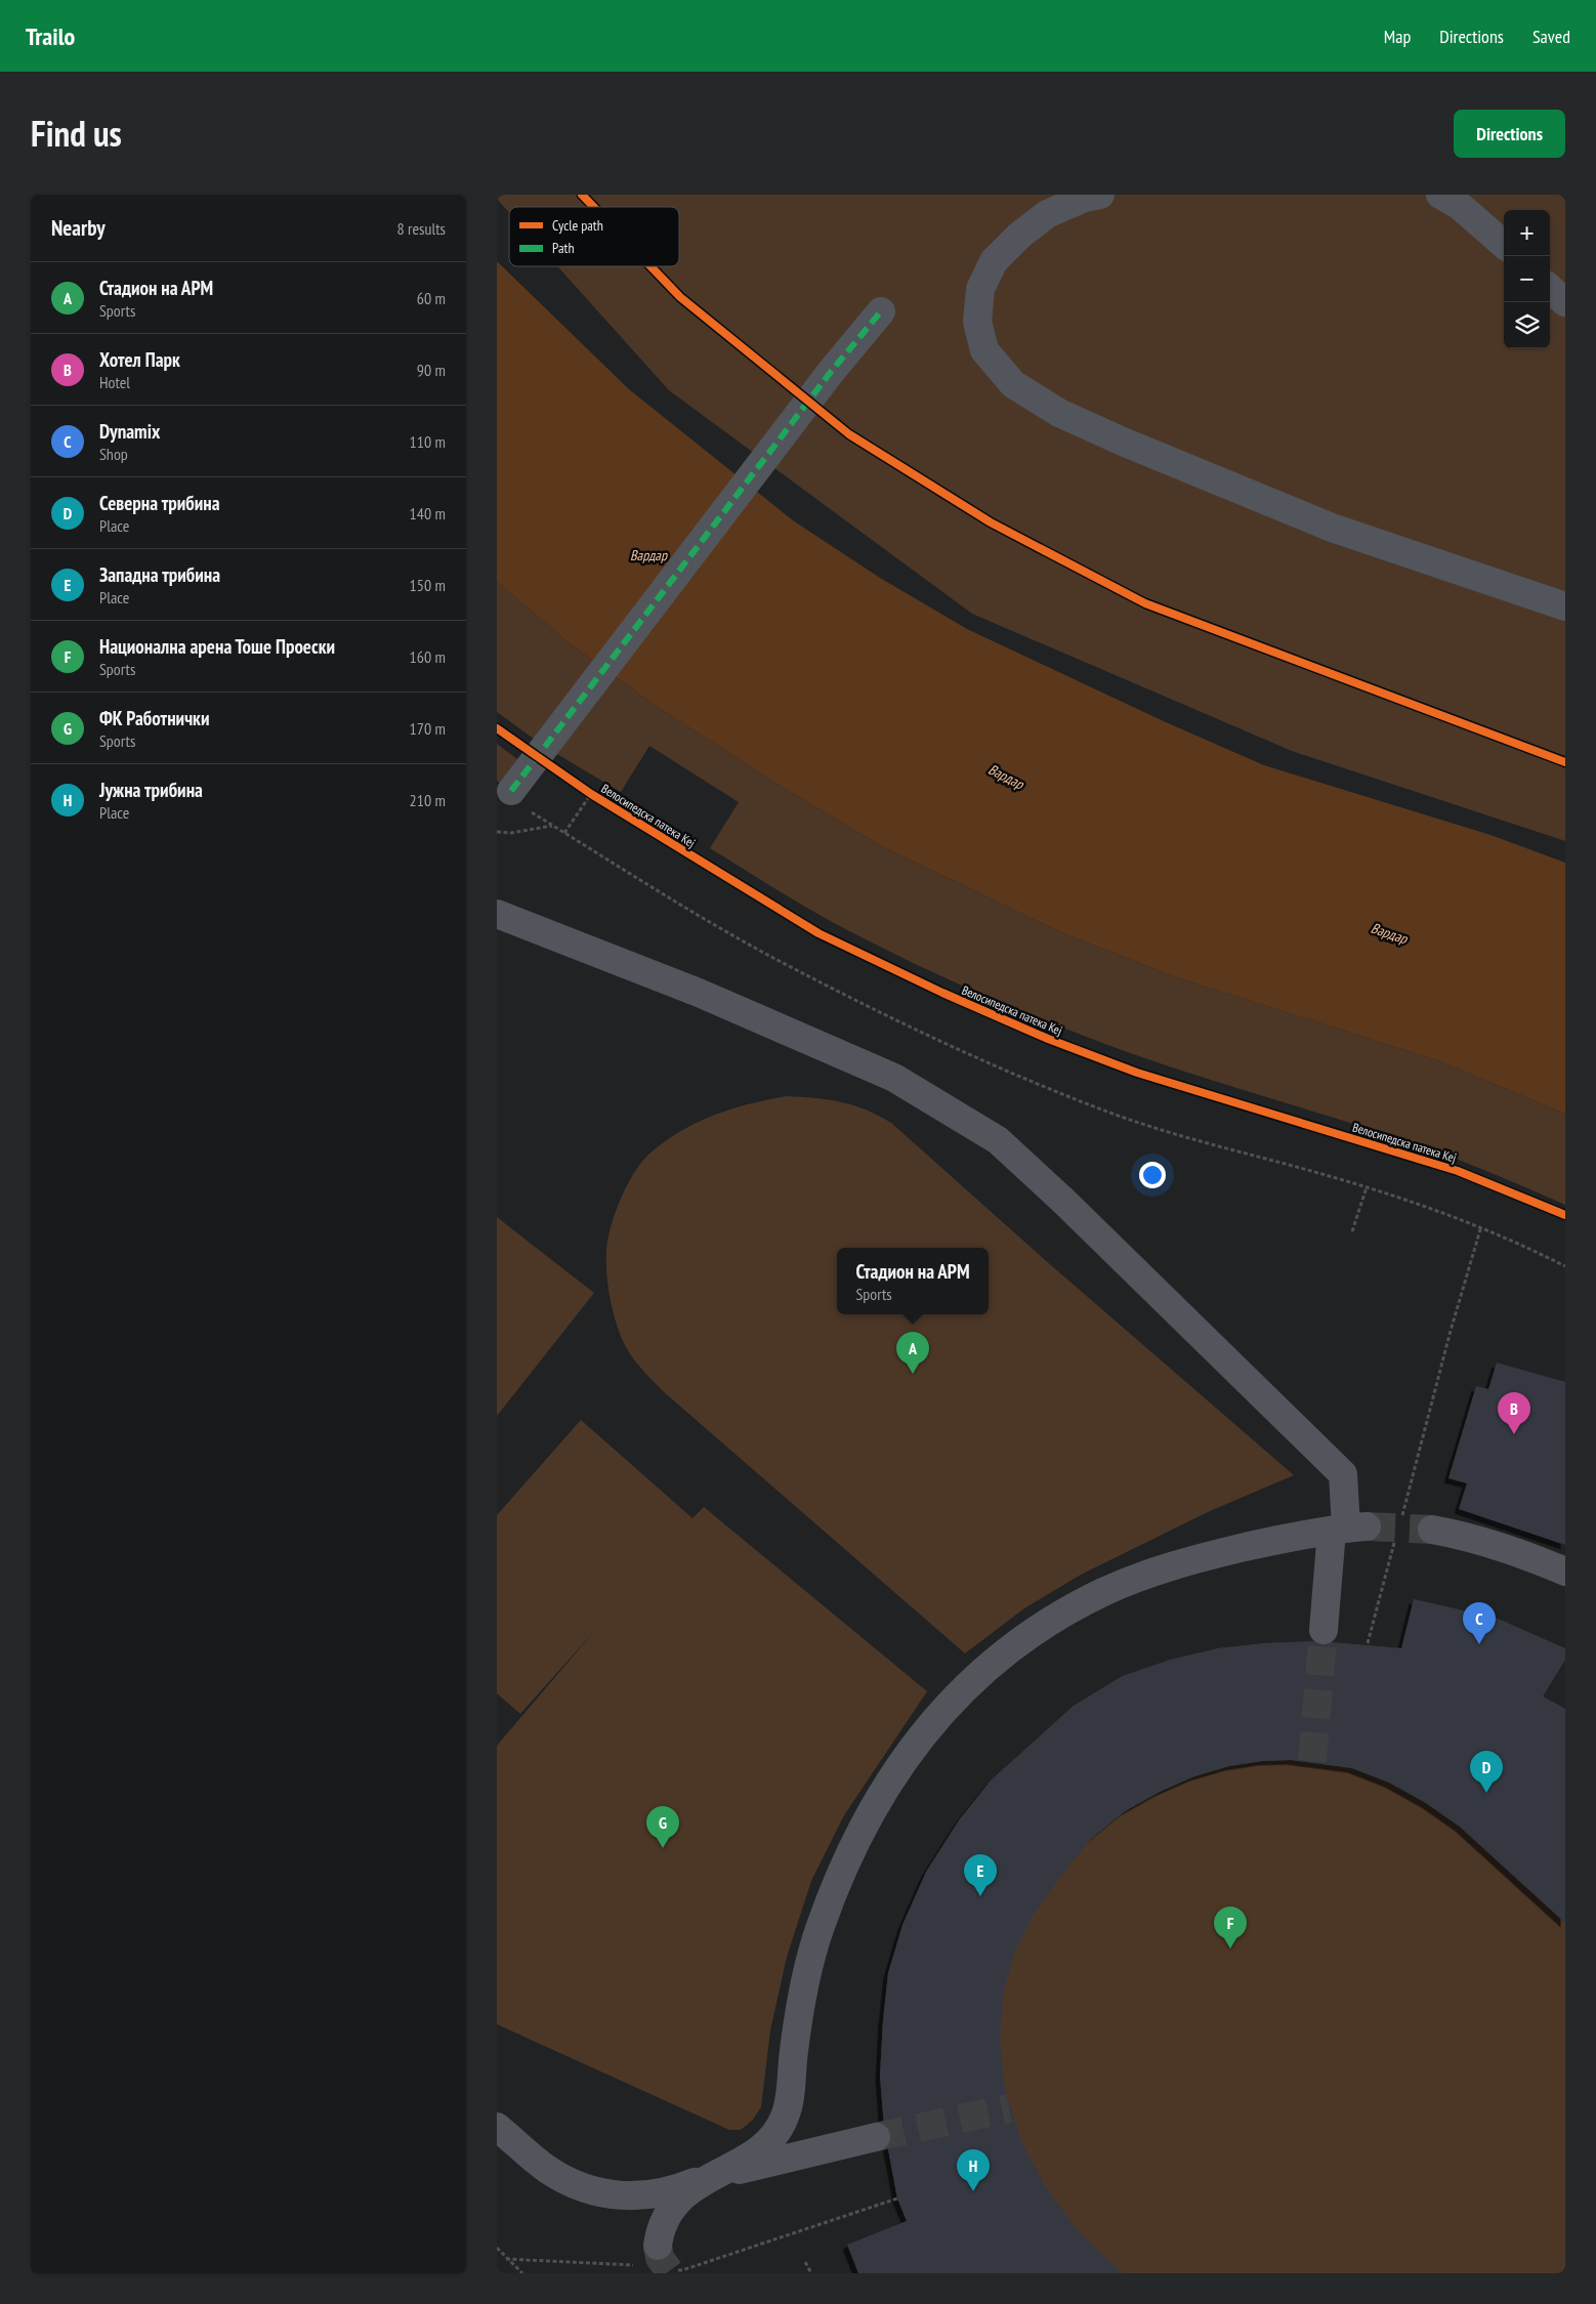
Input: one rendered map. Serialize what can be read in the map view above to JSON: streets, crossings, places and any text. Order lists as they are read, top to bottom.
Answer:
{
  "streets": {
    "cycle path": ["Велосипедска патека Кеј"]
  },
  "water": ["Вардар"],
  "legend": ["Cycle path", "Path"],
  "page": {
    "header": "Trailo",
    "nav": ["Map", "Directions", "Saved"],
    "title": "Find us",
    "buttons": "Directions",
    "heading": ["Nearby", "8 results"],
    "map_buttons": ["+", "−"],
    "list": [
      {
        "mark": "A",
        "name": "Стадион на АРМ",
        "note": "Sports",
        "value": "60 m"
      },
      {
        "mark": "B",
        "name": "Хотел Парк",
        "note": "Hotel",
        "value": "90 m"
      },
      {
        "mark": "C",
        "name": "Dynamix",
        "note": "Shop",
        "value": "110 m"
      },
      {
        "mark": "D",
        "name": "Северна трибина",
        "note": "Place",
        "value": "140 m"
      },
      {
        "mark": "E",
        "name": "Западна трибина",
        "note": "Place",
        "value": "150 m"
      },
      {
        "mark": "F",
        "name": "Национална арена Тоше Проески",
        "note": "Sports",
        "value": "160 m"
      },
      {
        "mark": "G",
        "name": "ФК Работнички",
        "note": "Sports",
        "value": "170 m"
      },
      {
        "mark": "H",
        "name": "Јужна трибина",
        "note": "Place",
        "value": "210 m"
      }
    ],
    "popup": ["Стадион на АРМ", "Sports"],
    "pins": [
      "A",
      "B",
      "C",
      "D",
      "G",
      "E",
      "F",
      "H"
    ]
  }
}
